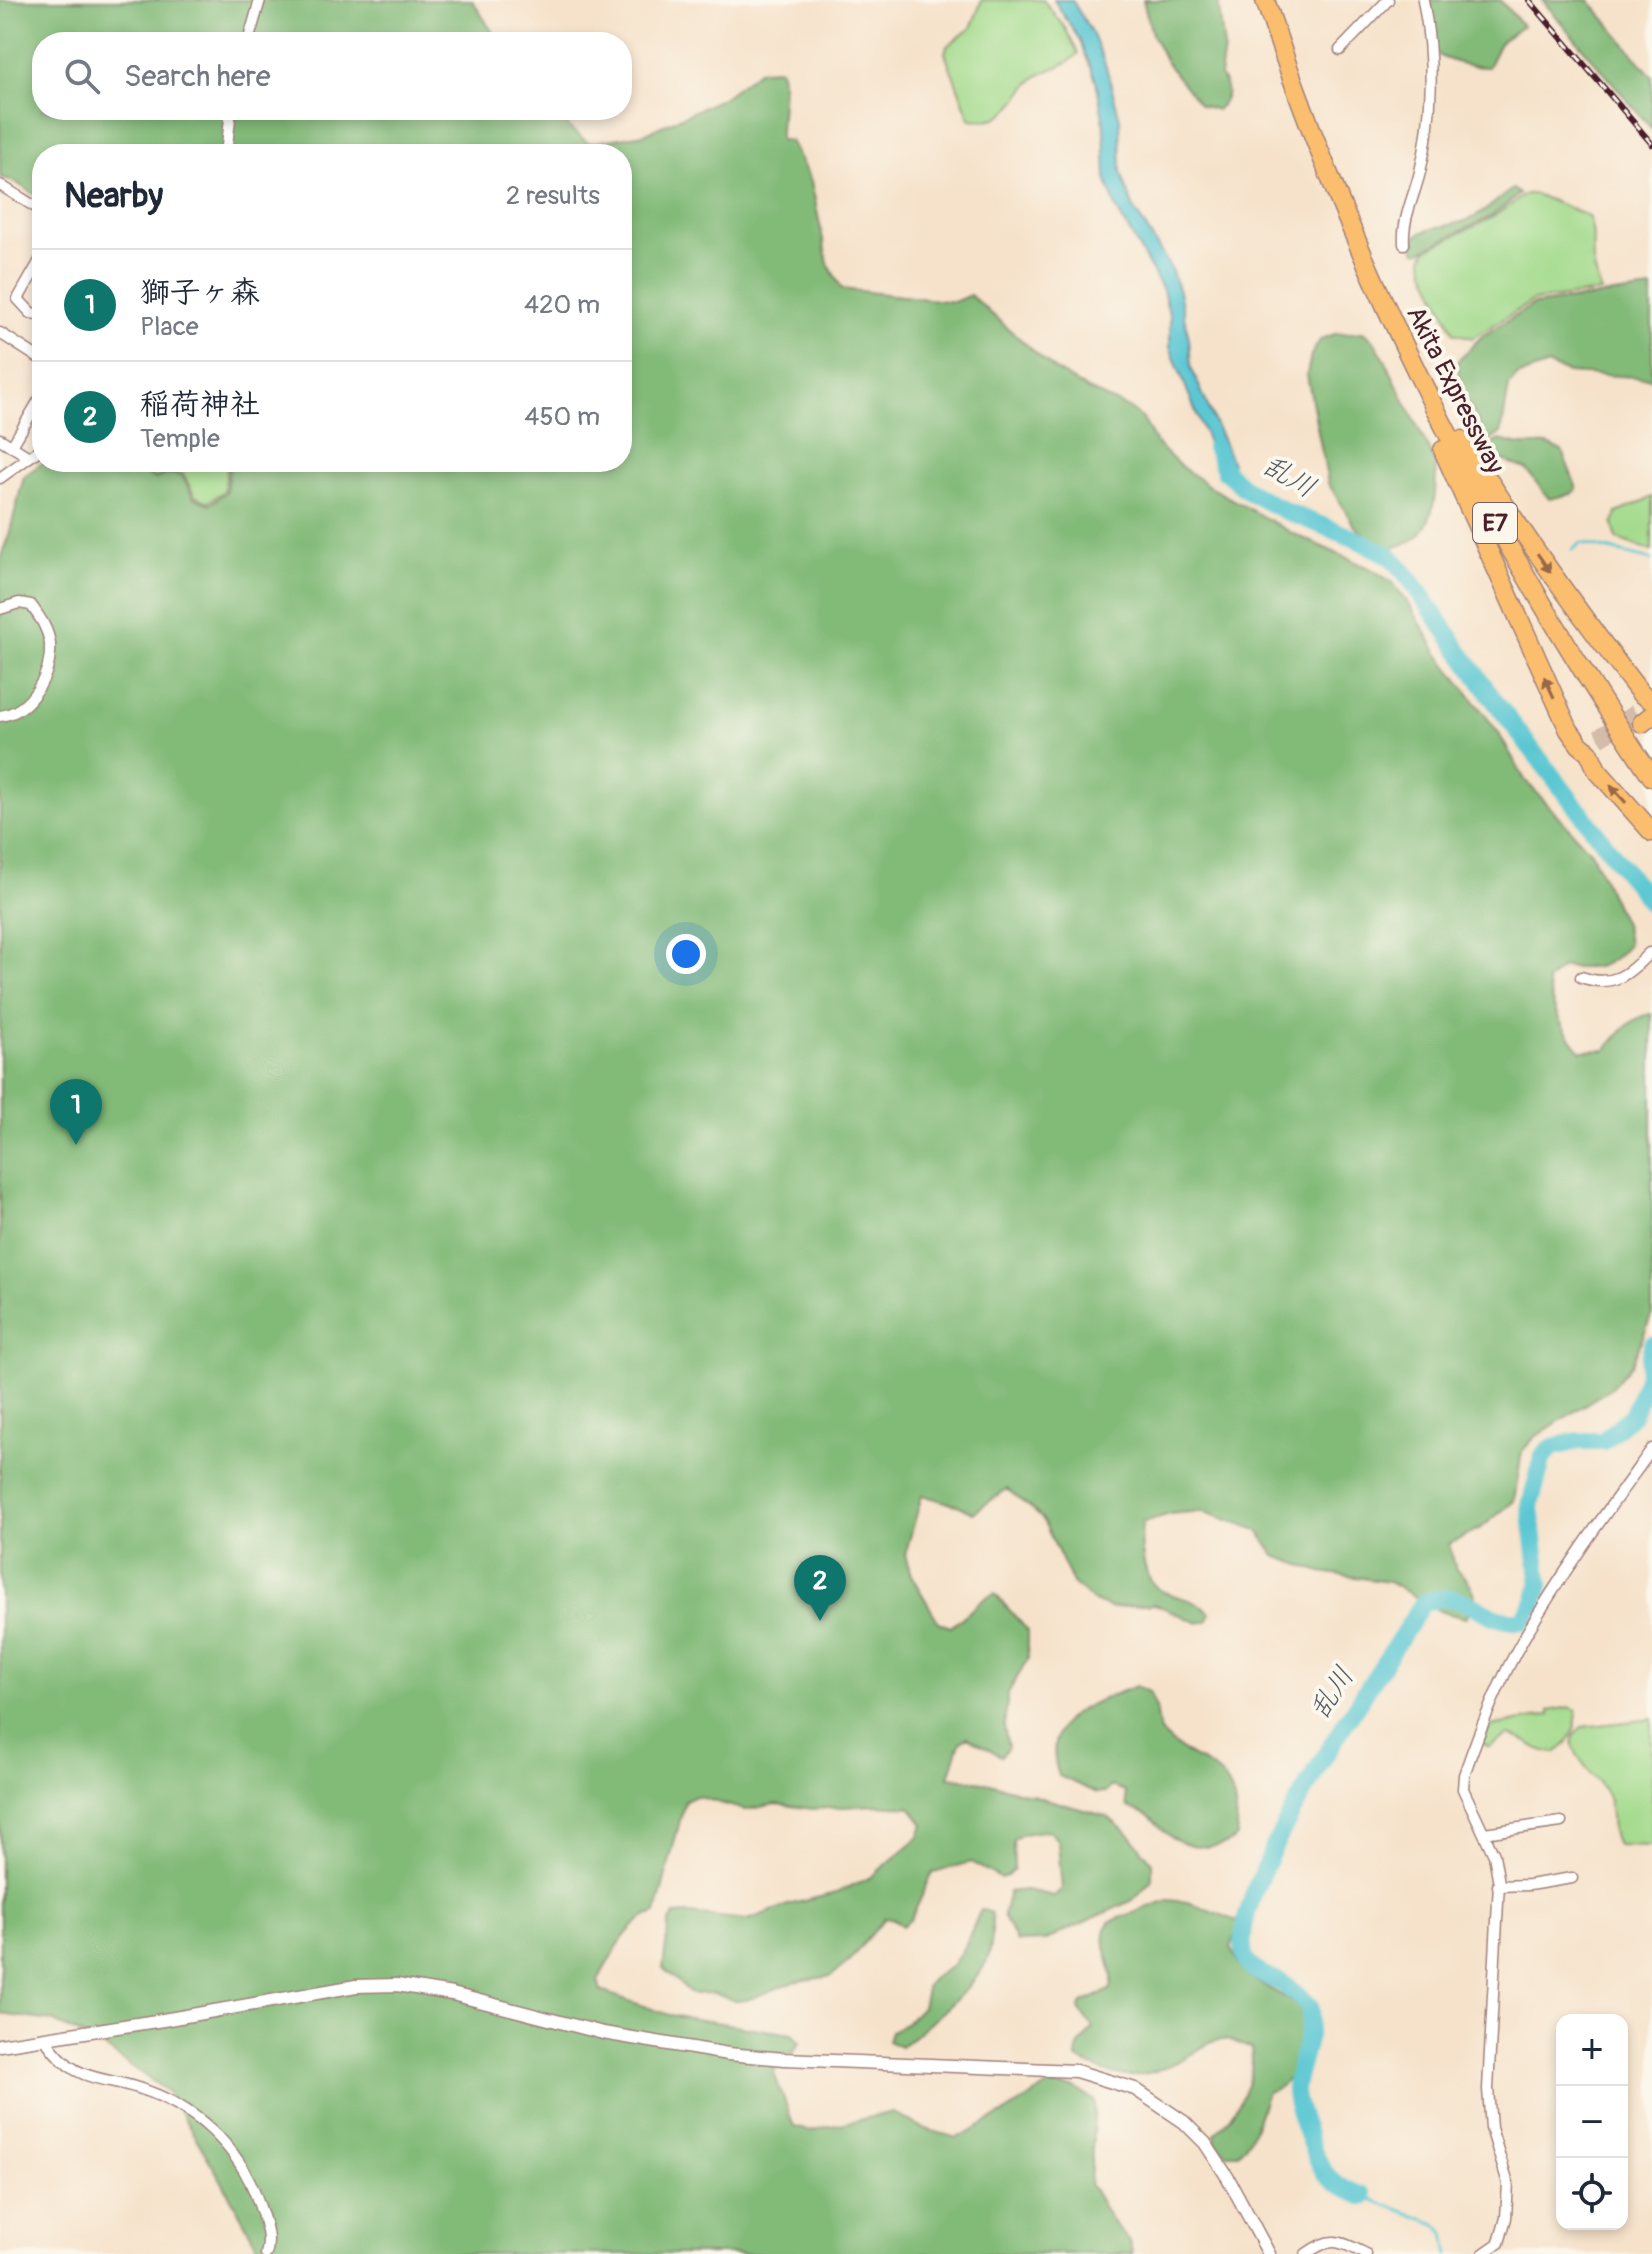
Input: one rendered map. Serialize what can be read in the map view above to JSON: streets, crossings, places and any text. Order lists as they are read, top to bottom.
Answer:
{
  "streets": {
    "highway": ["Akita Expressway", "E7"]
  },
  "water": ["乱川"],
  "page": {
    "search": "Search here",
    "heading": ["Nearby", "2 results"],
    "list": [
      {
        "mark": "1",
        "name": "獅子ヶ森",
        "note": "Place",
        "value": "420 m"
      },
      {
        "mark": "2",
        "name": "稲荷神社",
        "note": "Temple",
        "value": "450 m"
      }
    ],
    "pins": ["1", "2"],
    "map_buttons": ["+", "−"]
  }
}
